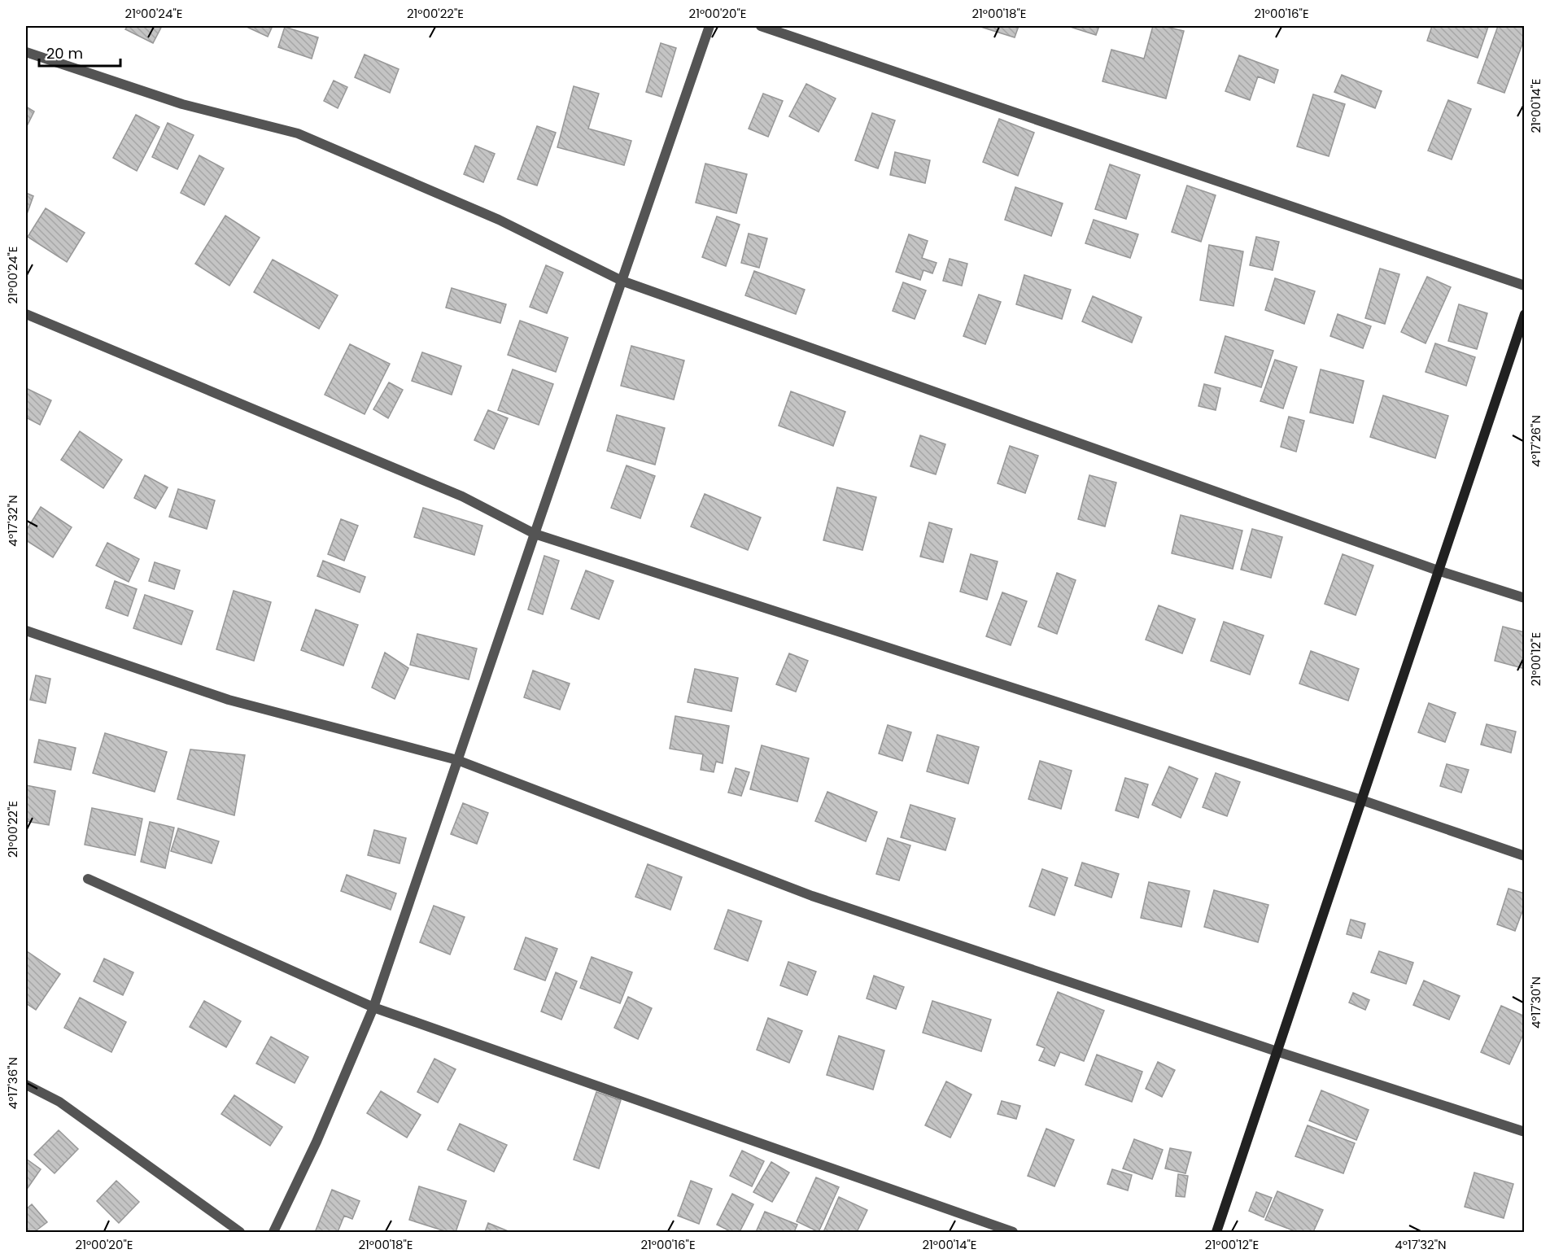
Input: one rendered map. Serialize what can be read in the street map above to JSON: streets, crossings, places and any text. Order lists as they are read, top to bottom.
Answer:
{
  "scale_bar": "20 m",
  "coordinates": [
    "21°00'24\"E",
    "21°00'22\"E",
    "21°00'20\"E",
    "21°00'18\"E",
    "21°00'16\"E",
    "21°00'14\"E",
    "4°17'26\"N",
    "4°17'32\"N",
    "21°00'12\"E",
    "4°17'30\"N",
    "4°17'36\"N"
  ]
}
